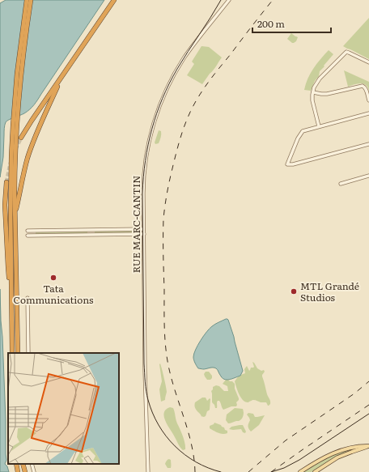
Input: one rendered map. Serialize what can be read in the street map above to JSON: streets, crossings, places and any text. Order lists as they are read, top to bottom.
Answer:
{
  "streets": {
    "street": ["RUE MARC-CANTIN"]
  },
  "places": ["Tata Communications", "MTL Grandé Studios"],
  "scale_bar": "200 m"
}
